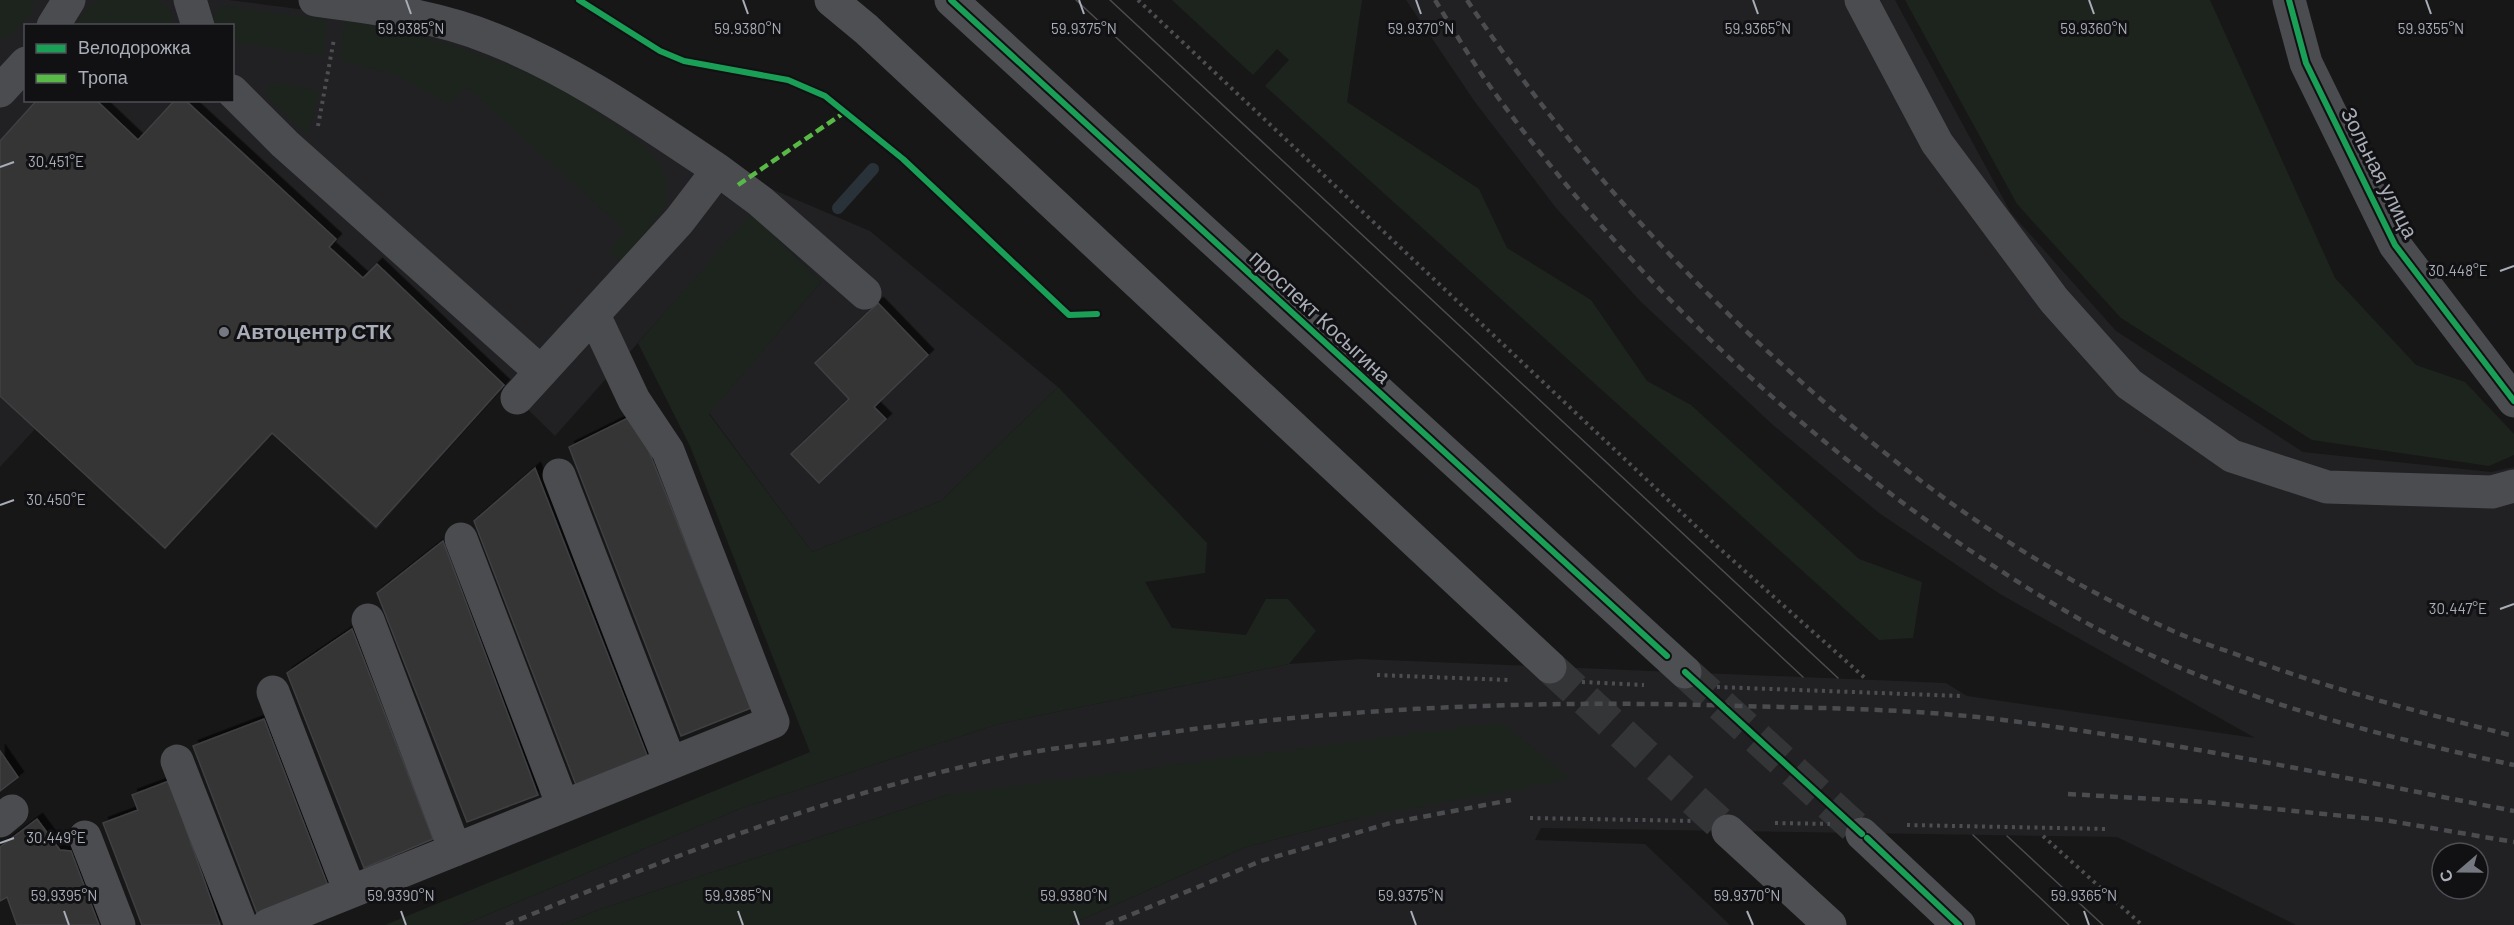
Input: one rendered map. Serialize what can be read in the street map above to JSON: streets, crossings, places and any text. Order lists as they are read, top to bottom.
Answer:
{
  "streets": {
    "main road": ["проспект Косыгина"],
    "street": ["Зольная улица"]
  },
  "places": ["Автоцентр СТК"],
  "legend": ["Велодорожка", "Тропа"],
  "north": "left",
  "coordinates": [
    "59.9370°N",
    "59.9365°N",
    "59.9360°N",
    "59.9355°N",
    "59.9385°N",
    "59.9380°N",
    "59.9375°N",
    "30.451°E",
    "30.448°E",
    "30.450°E",
    "30.447°E",
    "30.449°E",
    "59.9395°N",
    "59.9390°N"
  ]
}
